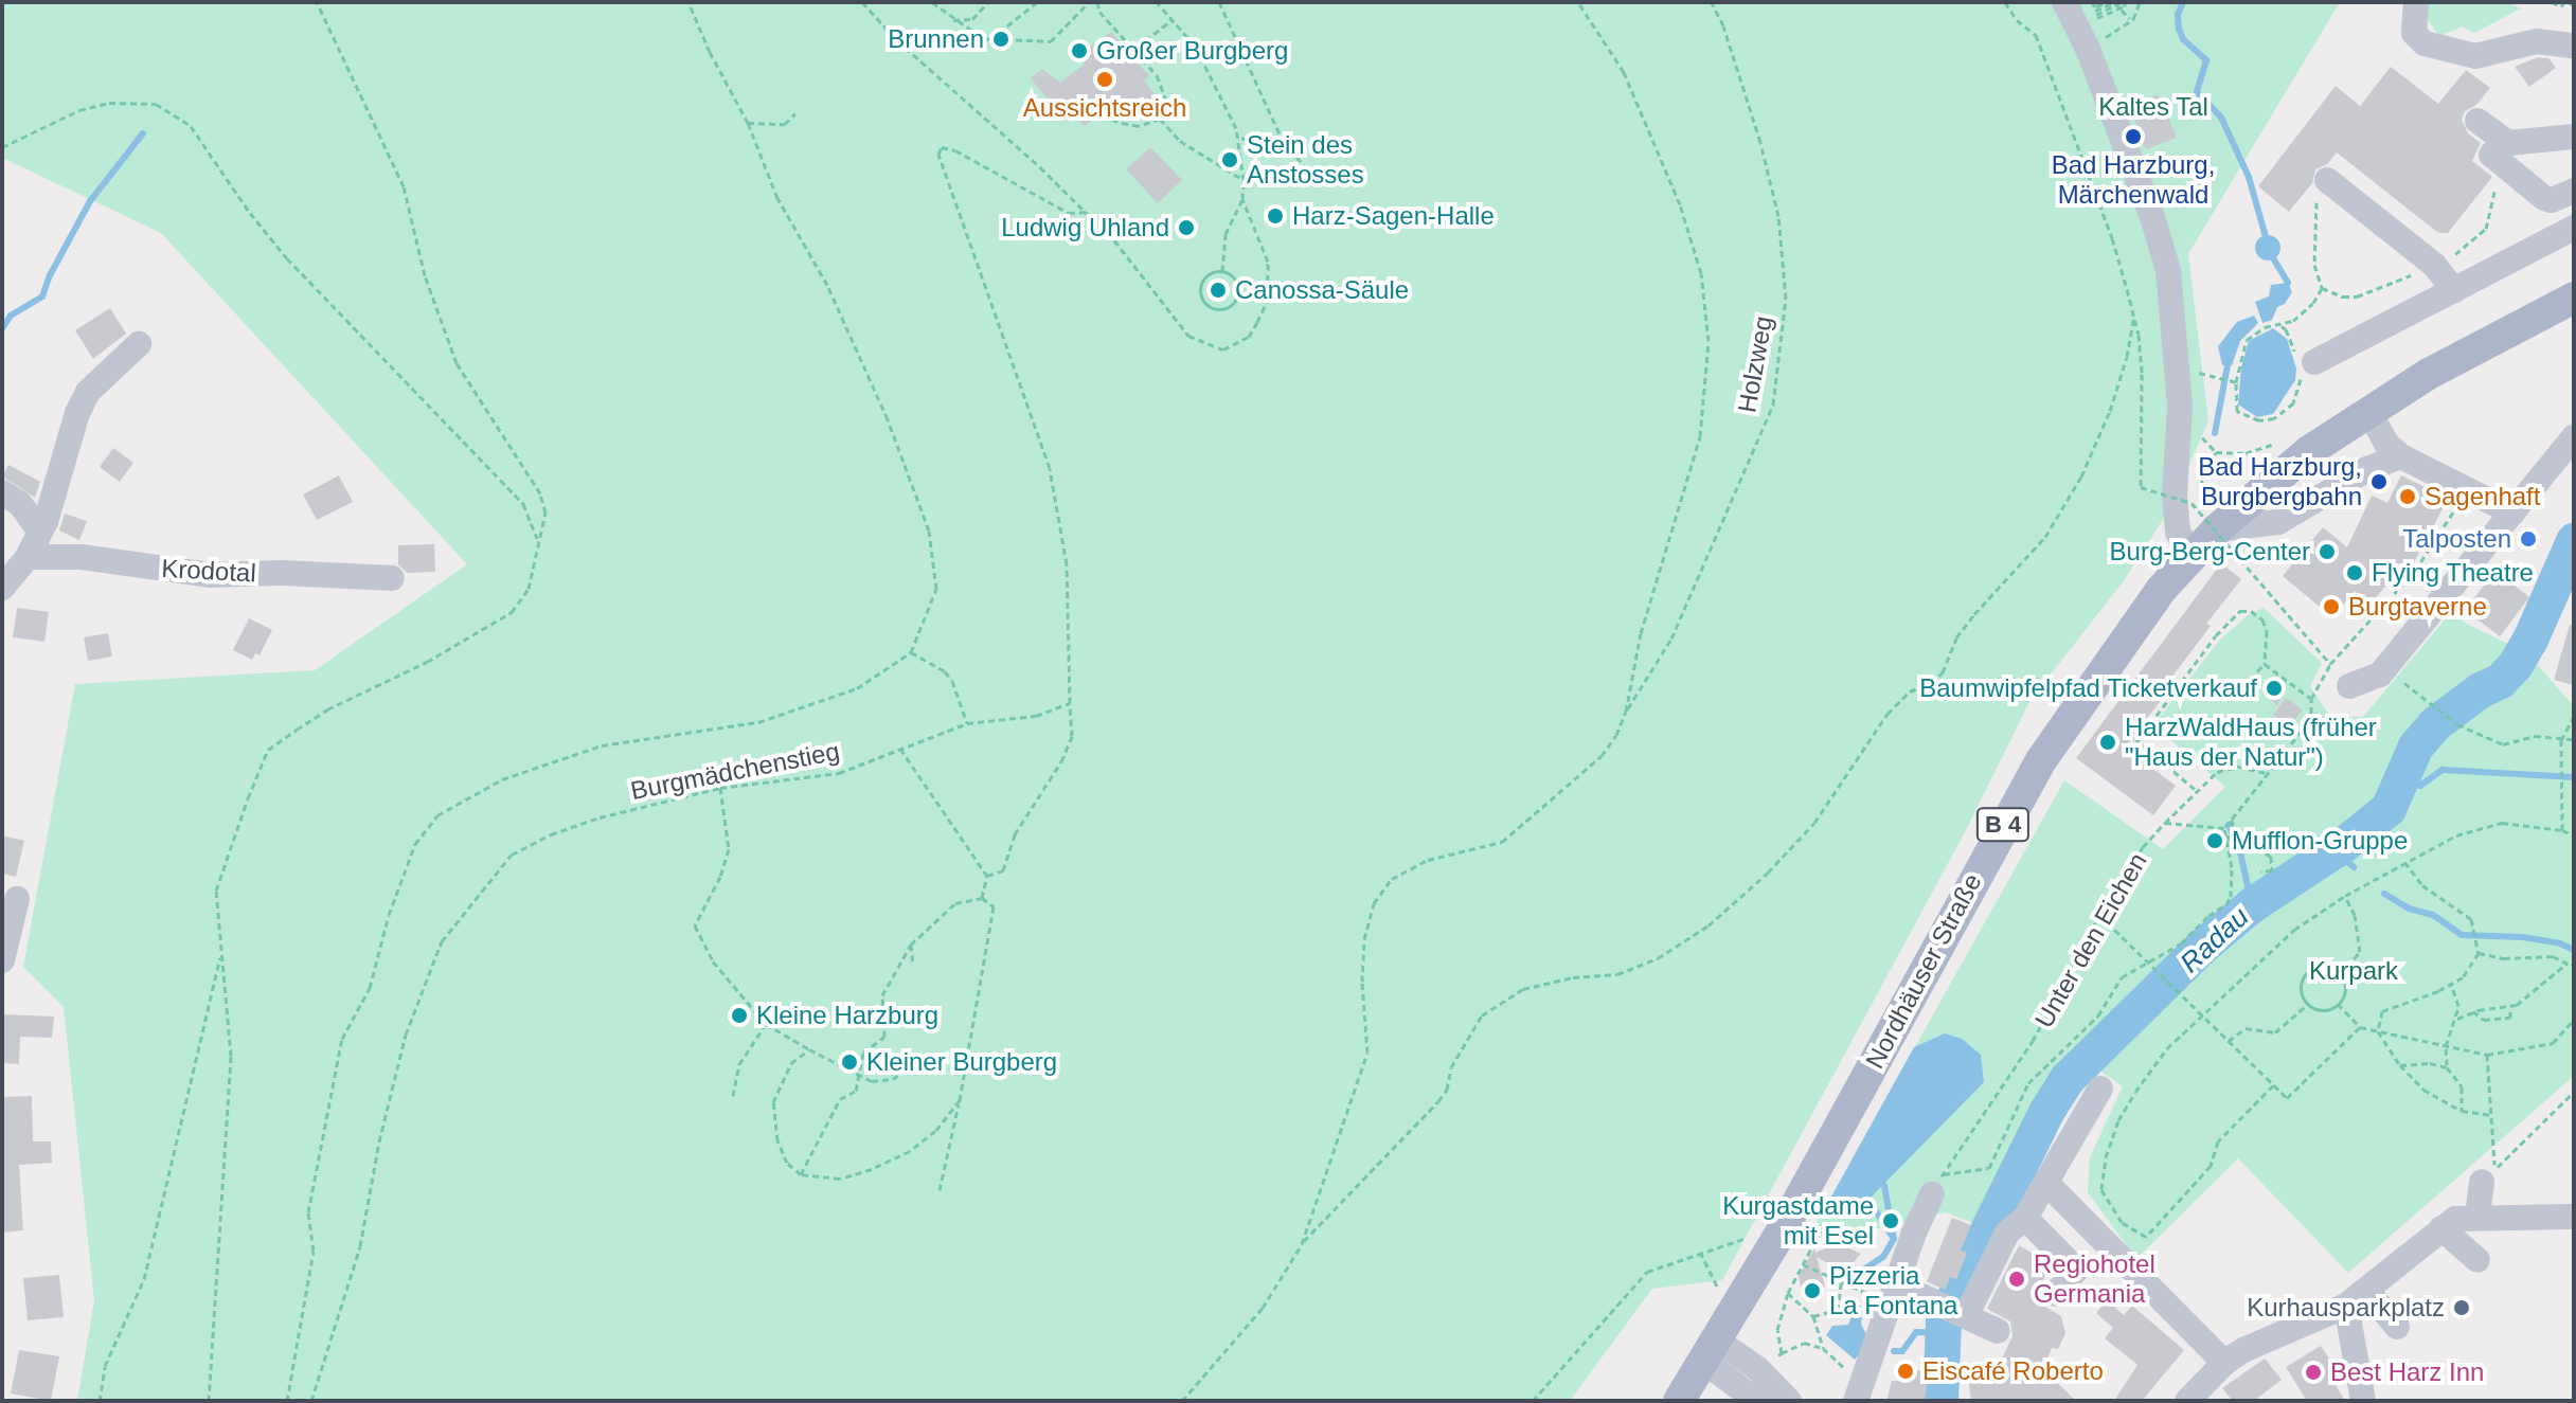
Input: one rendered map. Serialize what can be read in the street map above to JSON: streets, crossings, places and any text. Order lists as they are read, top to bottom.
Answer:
{
  "streets": {
    "main road": ["B 4", "Nordhäuser Straße"],
    "street": ["Krodotal"],
    "path": ["Holzweg", "Burgmädchenstieg", "Unter den Eichen"]
  },
  "crossings": [
    ["B 4", "Nordhäuser Straße"]
  ],
  "water": ["Radau"],
  "parks": ["Kaltes Tal", "Kurpark"],
  "places": [
    "Brunnen",
    "Großer Burgberg",
    "Aussichtsreich",
    "Bad Harzburg, Märchenwald",
    "Stein des Anstosses",
    "Harz-Sagen-Halle",
    "Ludwig Uhland",
    "Canossa-Säule",
    "Bad Harzburg, Burgbergbahn",
    "Sagenhaft",
    "Talposten",
    "Burg-Berg-Center",
    "Flying Theatre",
    "Burgtaverne",
    "Baumwipfelpfad Ticketverkauf",
    "HarzWaldHaus (früher \"Haus der Natur\")",
    "Mufflon-Gruppe",
    "Kleine Harzburg",
    "Kleiner Burgberg",
    "Kurgastdame mit Esel",
    "Regiohotel Germania",
    "Pizzeria La Fontana",
    "Kurhausparkplatz",
    "Eiscafé Roberto",
    "Best Harz Inn"
  ]
}
